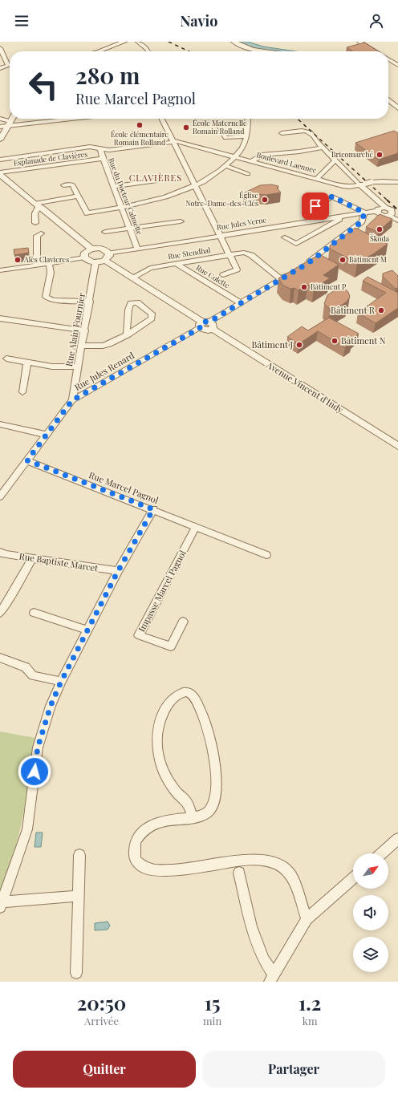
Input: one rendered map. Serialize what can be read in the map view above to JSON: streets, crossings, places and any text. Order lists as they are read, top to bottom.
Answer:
{
  "streets": {
    "street": [
      "Esplanade de Clavières",
      "Boulevard Laennec",
      "Rue du Docteur Calmette",
      "Rue Jules Verne",
      "Rue Stendhal",
      "Rue Colette",
      "Rue Alain Fournier",
      "Rue Jules Renard",
      "Avenue Vincent d'Indy",
      "Rue Marcel Pagnol",
      "Rue Baptiste Marcet",
      "Impasse Marcel Pagnol"
    ]
  },
  "crossings": [
    ["Esplanade de Clavières", "Boulevard Laennec"],
    ["Esplanade de Clavières", "Rue du Docteur Calmette"],
    ["Rue du Docteur Calmette", "Rue Jules Verne"],
    ["Rue Stendhal", "Rue Colette"],
    ["Rue Stendhal", "Rue Jules Renard"],
    ["Rue Stendhal", "Avenue Vincent d'Indy"],
    ["Rue Colette", "Rue Jules Renard"],
    ["Rue Alain Fournier", "Rue Jules Renard"],
    ["Rue Jules Renard", "Avenue Vincent d'Indy"],
    ["Rue Jules Renard", "Rue Marcel Pagnol"],
    ["Rue Marcel Pagnol", "Impasse Marcel Pagnol"]
  ],
  "districts": ["CLAVIÈRES"],
  "places": [
    "École élémentaire Romain Rolland",
    "École Maternelle Romain Rolland",
    "Bricomarché",
    "Église Notre-Dame-des-Clés",
    "Škoda",
    "Alès Clavieres",
    "Bâtiment M",
    "Bâtiment P",
    "Bâtiment R",
    "Bâtiment N",
    "Bâtiment J"
  ],
  "north": "top right",
  "page": {
    "header": "Navio",
    "turn": ["280 m", "Rue Marcel Pagnol"],
    "eta": [
      "20:50",
      "Arrivée",
      "15",
      "min",
      "1.2",
      "km"
    ],
    "buttons": ["Quitter", "Partager"]
  }
}
